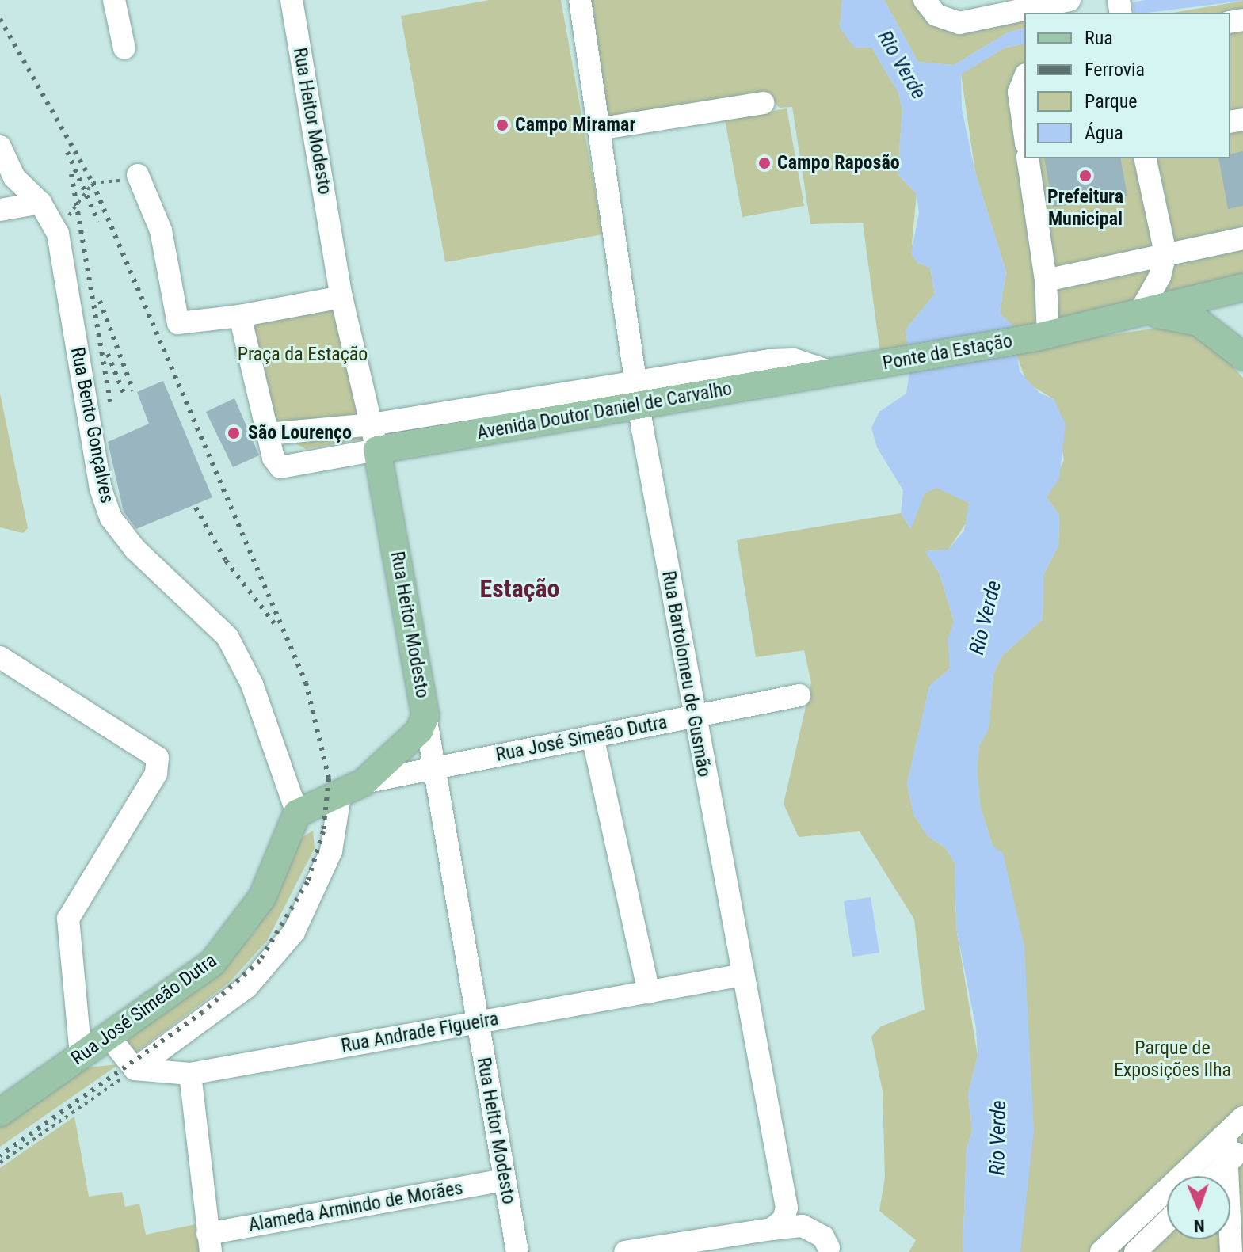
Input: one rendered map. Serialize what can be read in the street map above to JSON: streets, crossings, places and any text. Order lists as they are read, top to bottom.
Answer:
{
  "streets": {
    "main road": [
      "Rua Heitor Modesto",
      "Ponte da Estação",
      "Avenida Doutor Daniel de Carvalho",
      "Rua José Simeão Dutra"
    ],
    "street": [
      "Rua Bento Gonçalves",
      "Rua Bartolomeu de Gusmão",
      "Rua Andrade Figueira",
      "Alameda Armindo de Morães"
    ]
  },
  "crossings": [
    ["Rua Heitor Modesto", "Avenida Doutor Daniel de Carvalho"],
    ["Rua Heitor Modesto", "Rua José Simeão Dutra"],
    ["Rua Heitor Modesto", "Rua Andrade Figueira"],
    ["Rua Heitor Modesto", "Alameda Armindo de Morães"],
    ["Ponte da Estação", "Avenida Doutor Daniel de Carvalho"],
    ["Avenida Doutor Daniel de Carvalho", "Rua Bartolomeu de Gusmão"],
    ["Rua Bento Gonçalves", "Rua José Simeão Dutra"],
    ["Rua Bartolomeu de Gusmão", "Rua José Simeão Dutra"],
    ["Rua Bartolomeu de Gusmão", "Rua Andrade Figueira"]
  ],
  "districts": ["Estação"],
  "water": ["Rio Verde"],
  "parks": ["Praça da Estação", "Parque de Exposições Ilha"],
  "places": [
    "Campo Miramar",
    "Campo Raposão",
    "Prefeitura Municipal",
    "São Lourenço"
  ],
  "legend": [
    "Rua",
    "Ferrovia",
    "Parque",
    "Água"
  ],
  "north": "bottom"
}
